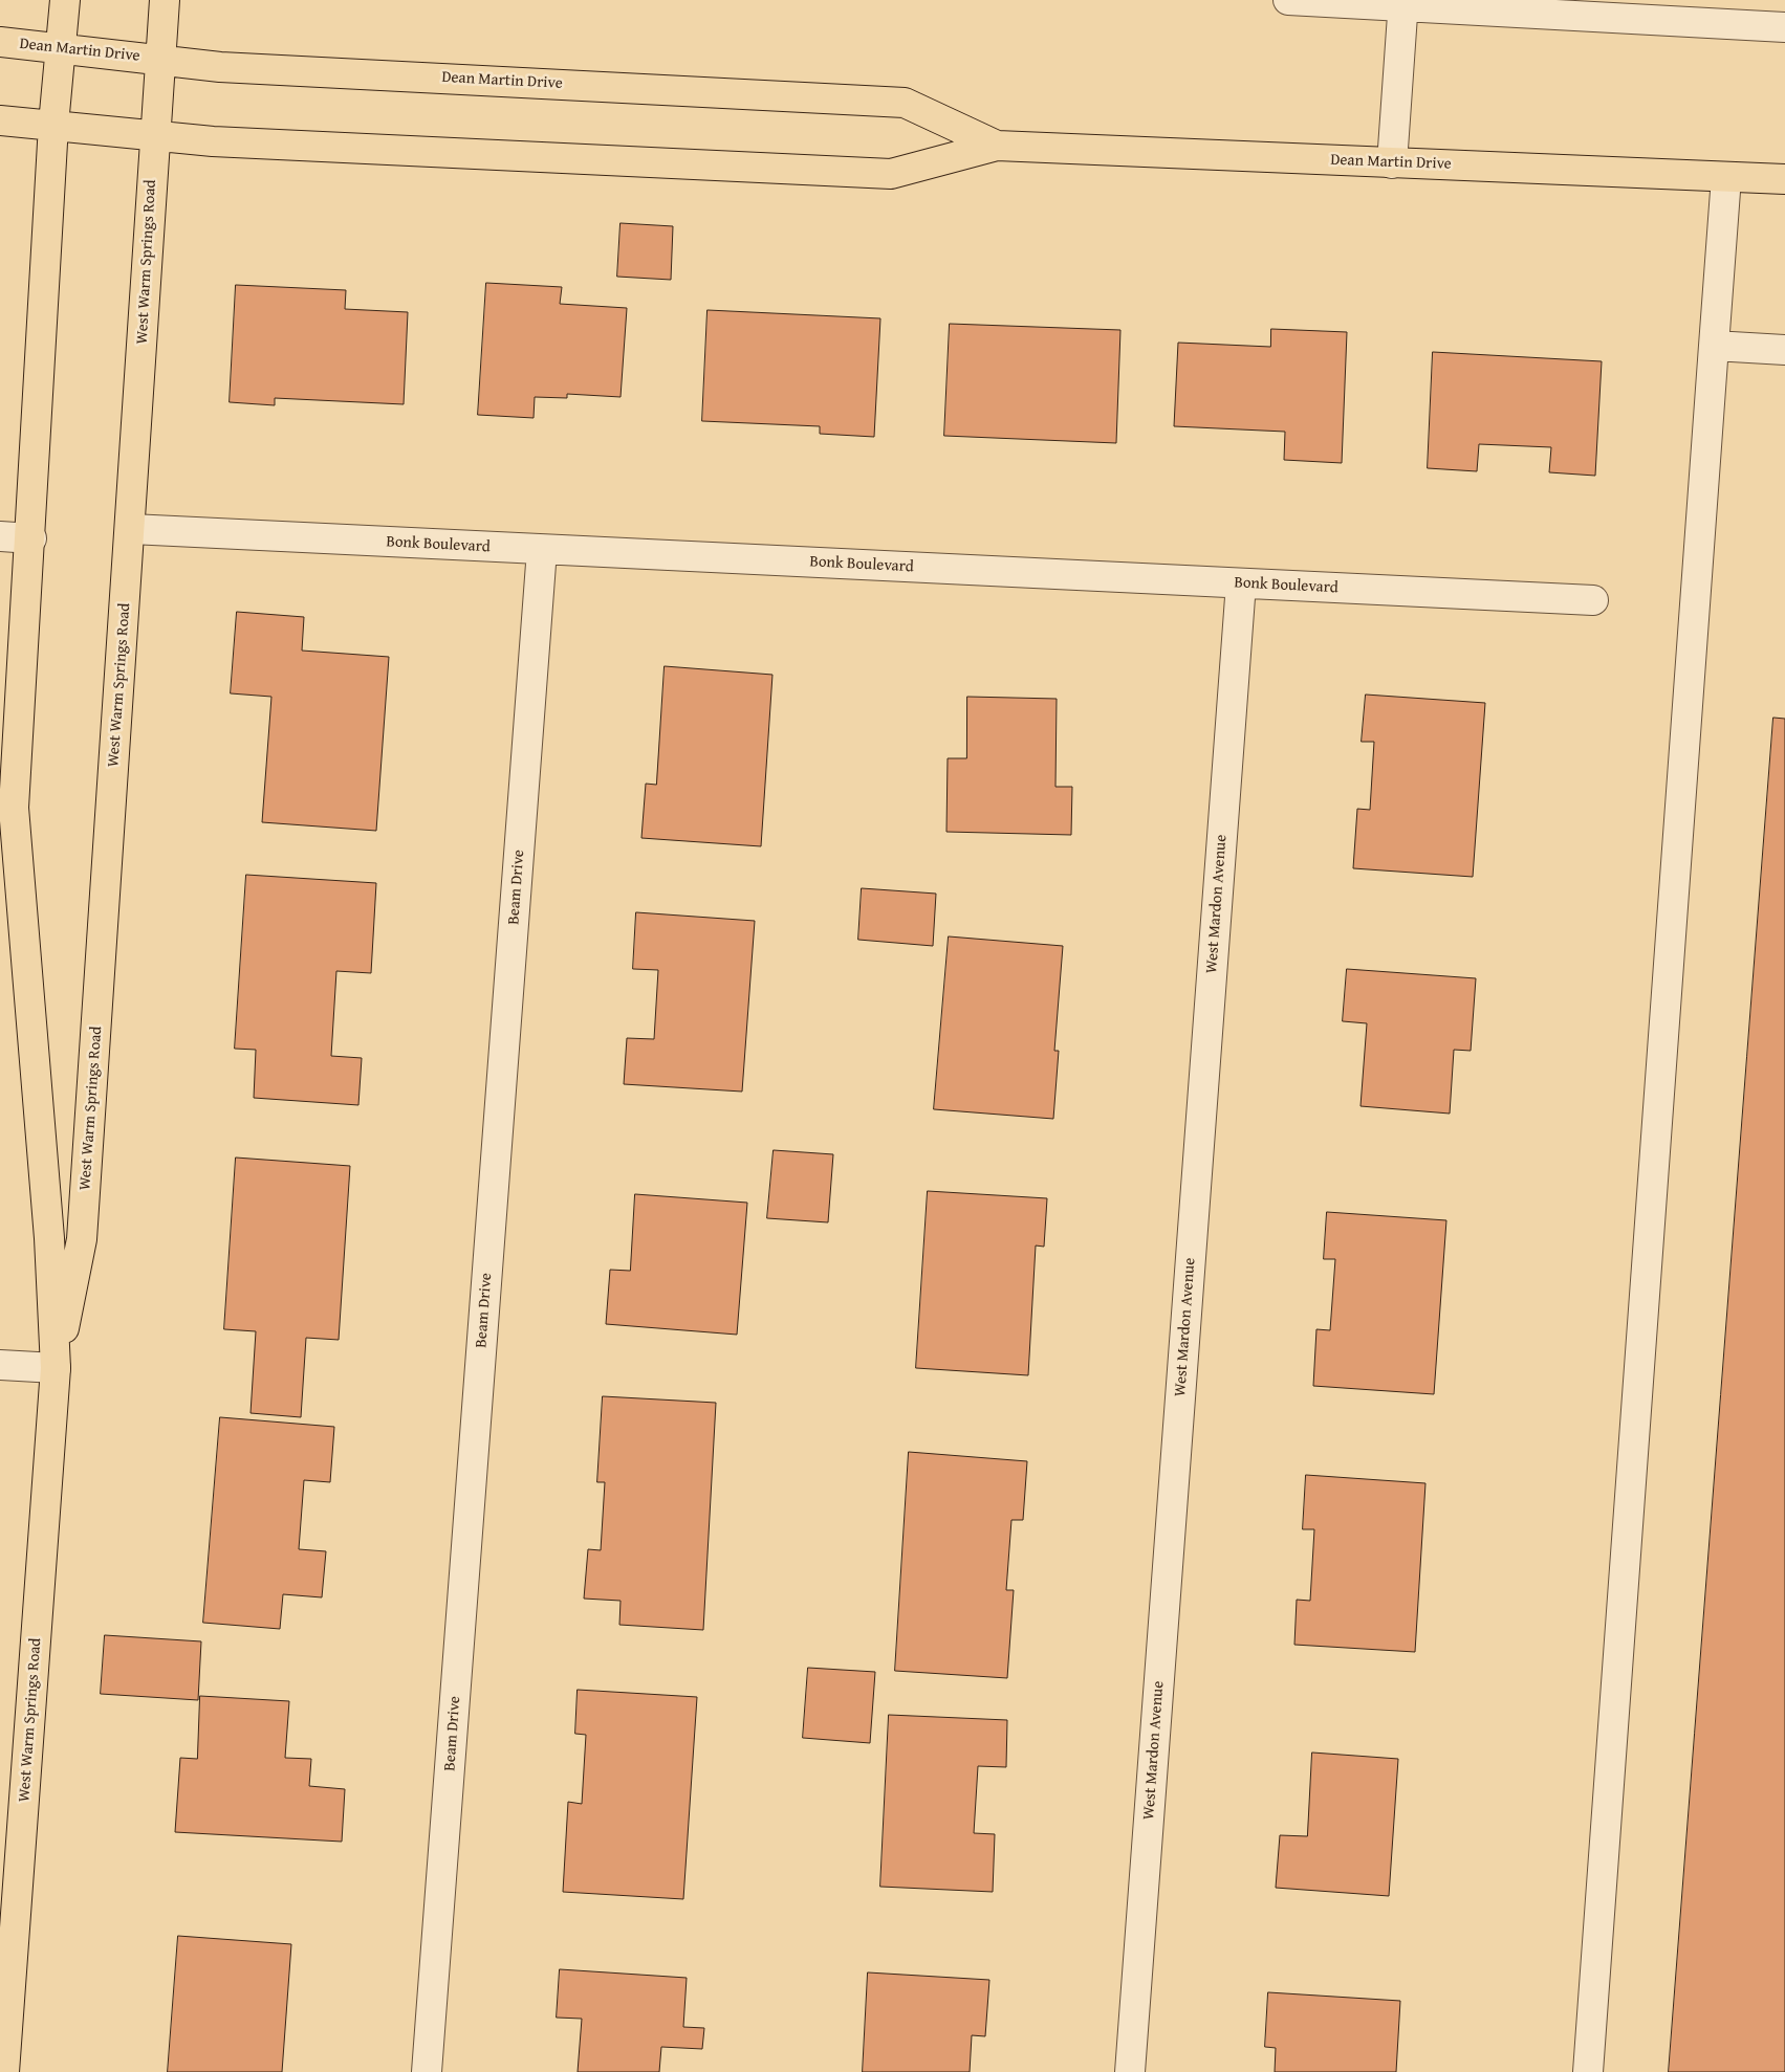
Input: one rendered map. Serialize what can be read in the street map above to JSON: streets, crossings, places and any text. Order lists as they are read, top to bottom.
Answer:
{
  "streets": {
    "main road": ["Dean Martin Drive", "West Warm Springs Road"],
    "street": ["Bonk Boulevard", "Beam Drive", "West Mardon Avenue"]
  },
  "crossings": [
    ["Dean Martin Drive", "West Warm Springs Road"],
    ["West Warm Springs Road", "Bonk Boulevard"],
    ["Bonk Boulevard", "Beam Drive"],
    ["Bonk Boulevard", "West Mardon Avenue"]
  ]
}
